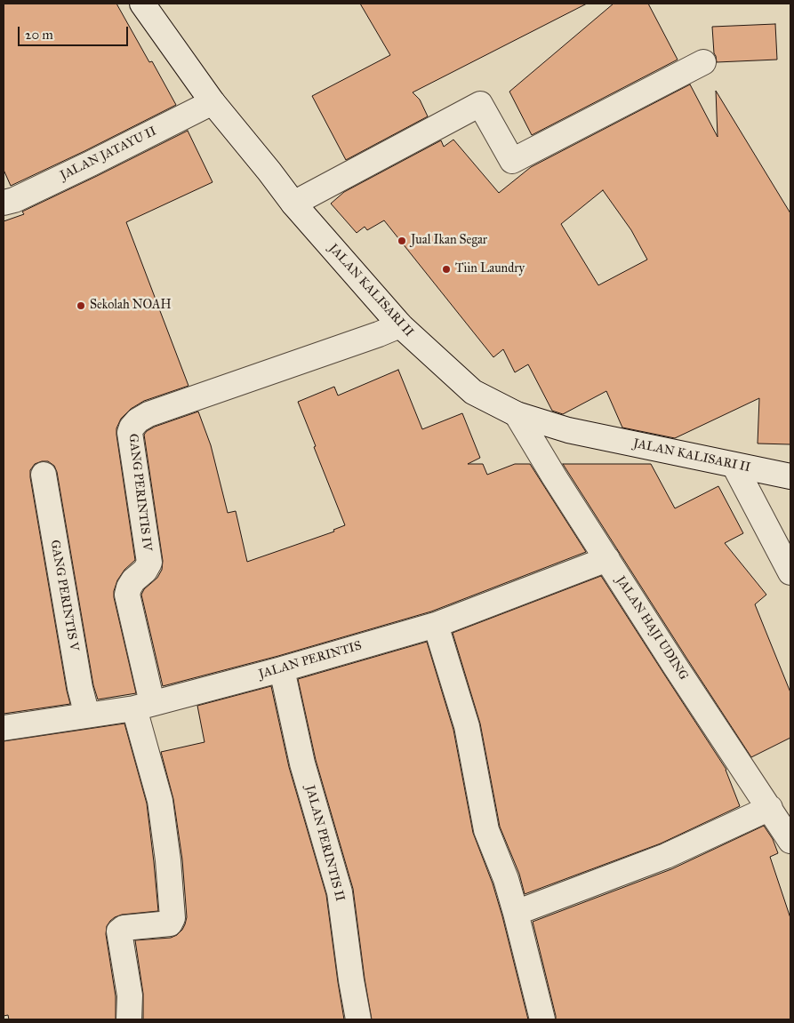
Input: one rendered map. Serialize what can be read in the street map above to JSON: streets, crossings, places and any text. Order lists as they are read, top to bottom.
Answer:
{
  "streets": {
    "street": [
      "JALAN JATAYU II",
      "JALAN KALISARI II",
      "GANG PERINTIS IV",
      "GANG PERINTIS V",
      "JALAN HAJI UDING",
      "JALAN PERINTIS",
      "JALAN PERINTIS II"
    ]
  },
  "crossings": [
    ["JALAN JATAYU II", "JALAN KALISARI II"],
    ["JALAN KALISARI II", "GANG PERINTIS IV"],
    ["JALAN KALISARI II", "JALAN HAJI UDING"],
    ["GANG PERINTIS IV", "JALAN PERINTIS"],
    ["GANG PERINTIS V", "JALAN PERINTIS"],
    ["JALAN HAJI UDING", "JALAN PERINTIS"],
    ["JALAN PERINTIS", "JALAN PERINTIS II"]
  ],
  "places": ["Jual Ikan Segar", "Tiin Laundry", "Sekolah NOAH"],
  "scale_bar": "20 m"
}
